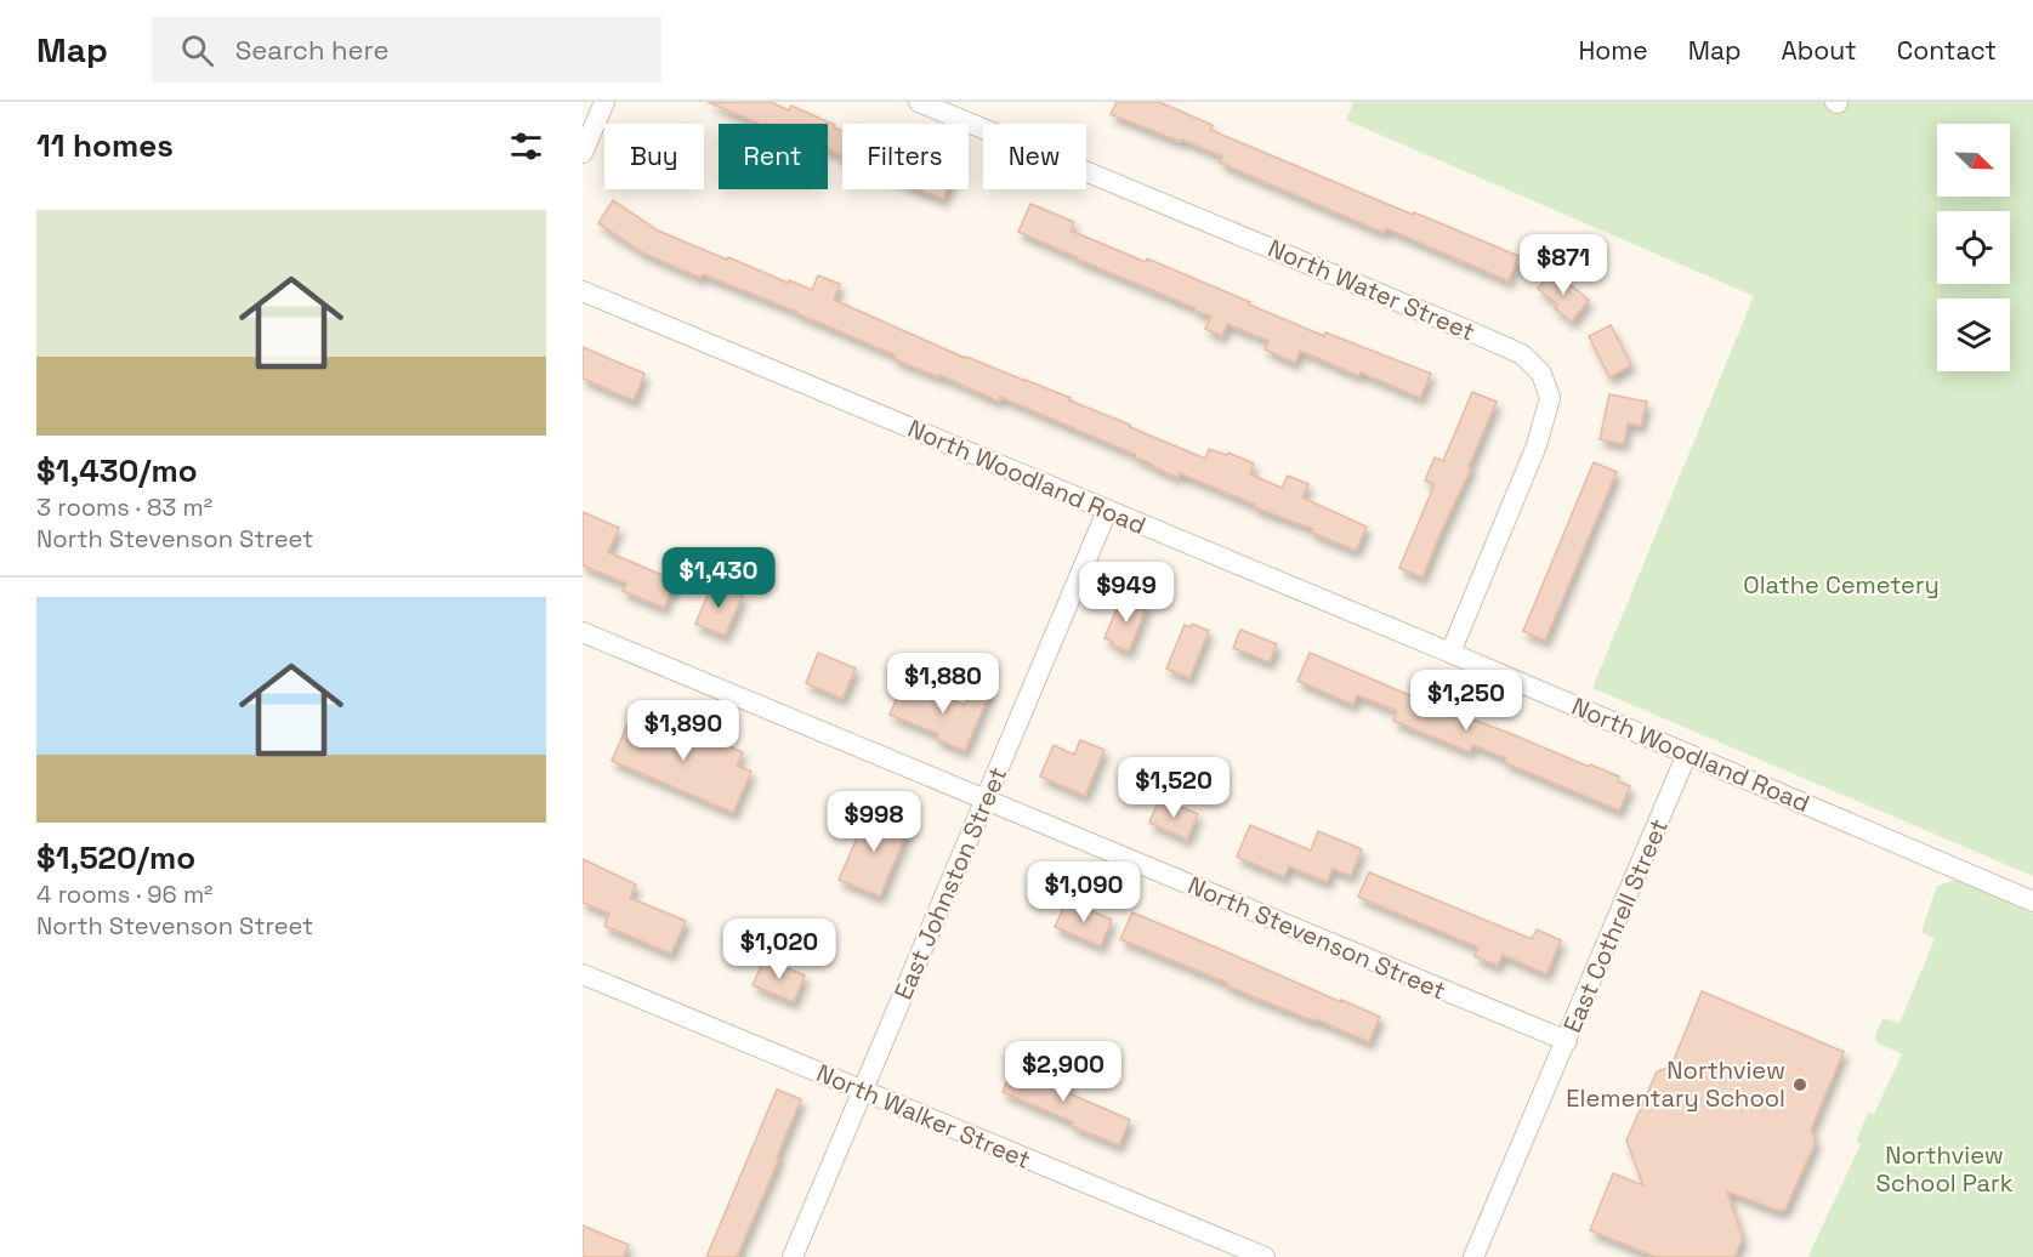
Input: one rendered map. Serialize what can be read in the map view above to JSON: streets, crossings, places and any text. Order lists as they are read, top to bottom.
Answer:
{
  "streets": {
    "street": [
      "North Water Street",
      "North Woodland Road",
      "East Johnston Street",
      "East Cothrell Street",
      "North Stevenson Street",
      "North Walker Street"
    ]
  },
  "crossings": [
    ["North Water Street", "North Woodland Road"],
    ["North Woodland Road", "East Johnston Street"],
    ["North Woodland Road", "East Cothrell Street"],
    ["East Johnston Street", "North Stevenson Street"],
    ["East Johnston Street", "North Walker Street"],
    ["East Cothrell Street", "North Stevenson Street"]
  ],
  "parks": ["Olathe Cemetery", "Northview School Park"],
  "places": ["Northview Elementary School"],
  "north": "bottom right",
  "page": {
    "header": "Map",
    "search": "Search here",
    "nav": [
      "Home",
      "Map",
      "About",
      "Contact"
    ],
    "heading": "11 homes",
    "chip": [
      "Buy",
      "Rent",
      "Filters",
      "New"
    ],
    "list": [
      {
        "name": "$1,430/mo",
        "note": "3 rooms · 83 m² · North Stevenson Street"
      },
      {
        "name": "$1,520/mo",
        "note": "4 rooms · 96 m² · North Stevenson Street"
      }
    ],
    "price": [
      "$871",
      "$1,430",
      "$949",
      "$1,880",
      "$1,250",
      "$1,890",
      "$1,520",
      "$998",
      "$1,090",
      "$1,020",
      "$2,900"
    ]
  }
}
